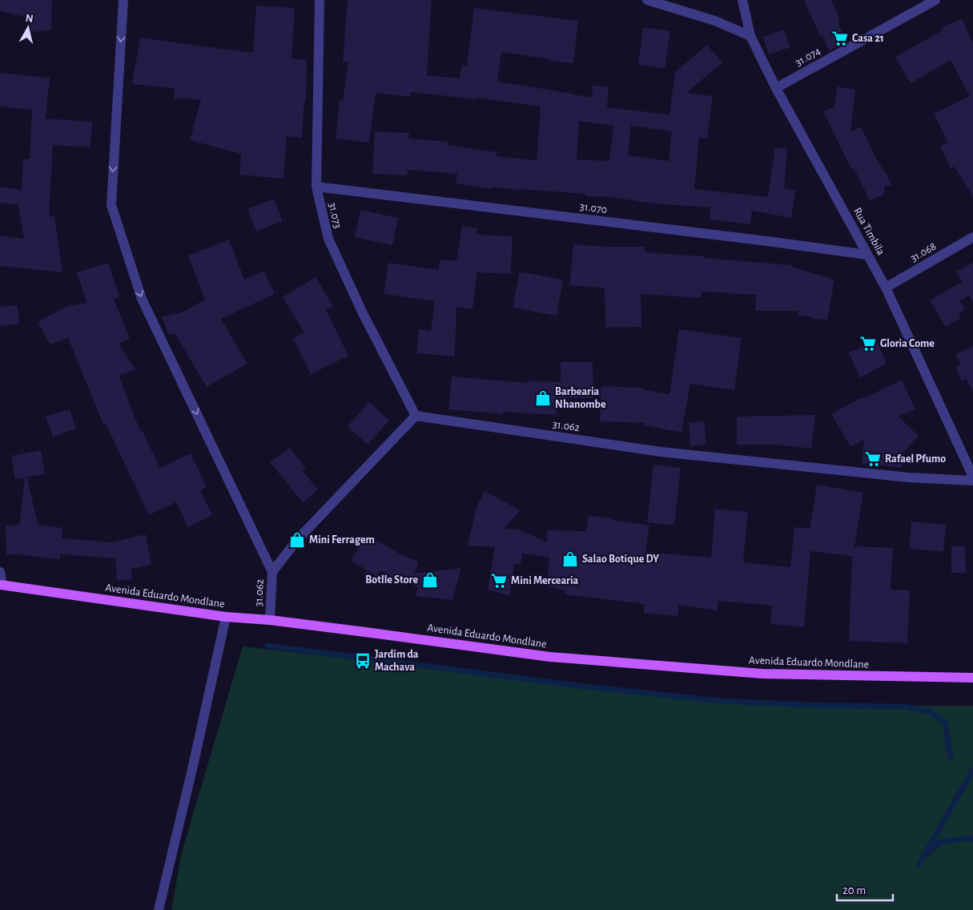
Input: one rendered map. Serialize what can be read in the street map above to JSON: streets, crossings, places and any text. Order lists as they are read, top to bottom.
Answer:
{
  "streets": {
    "main road": ["Avenida Eduardo Mondlane"],
    "street": [
      "31.074",
      "31.070",
      "31.073",
      "Rua Timbila",
      "31.068",
      "31.062"
    ]
  },
  "crossings": [
    ["31.074", "Rua Timbila"],
    ["31.070", "31.073"],
    ["31.070", "Rua Timbila"],
    ["31.073", "31.062"],
    ["Rua Timbila", "31.068"],
    ["31.062", "Avenida Eduardo Mondlane"]
  ],
  "places": {
    "supermarket": [
      "Casa 21",
      "Gloria Come",
      "Rafael Pfumo",
      "Mini Mercearia"
    ],
    "shop": [
      "Barbearia Nhanombe",
      "Mini Ferragem",
      "Salao Botique DY",
      "Botlle Store"
    ],
    "bus stop": ["Jardim da Machava"]
  },
  "scale_bar": "20 m",
  "north": "top"
}
